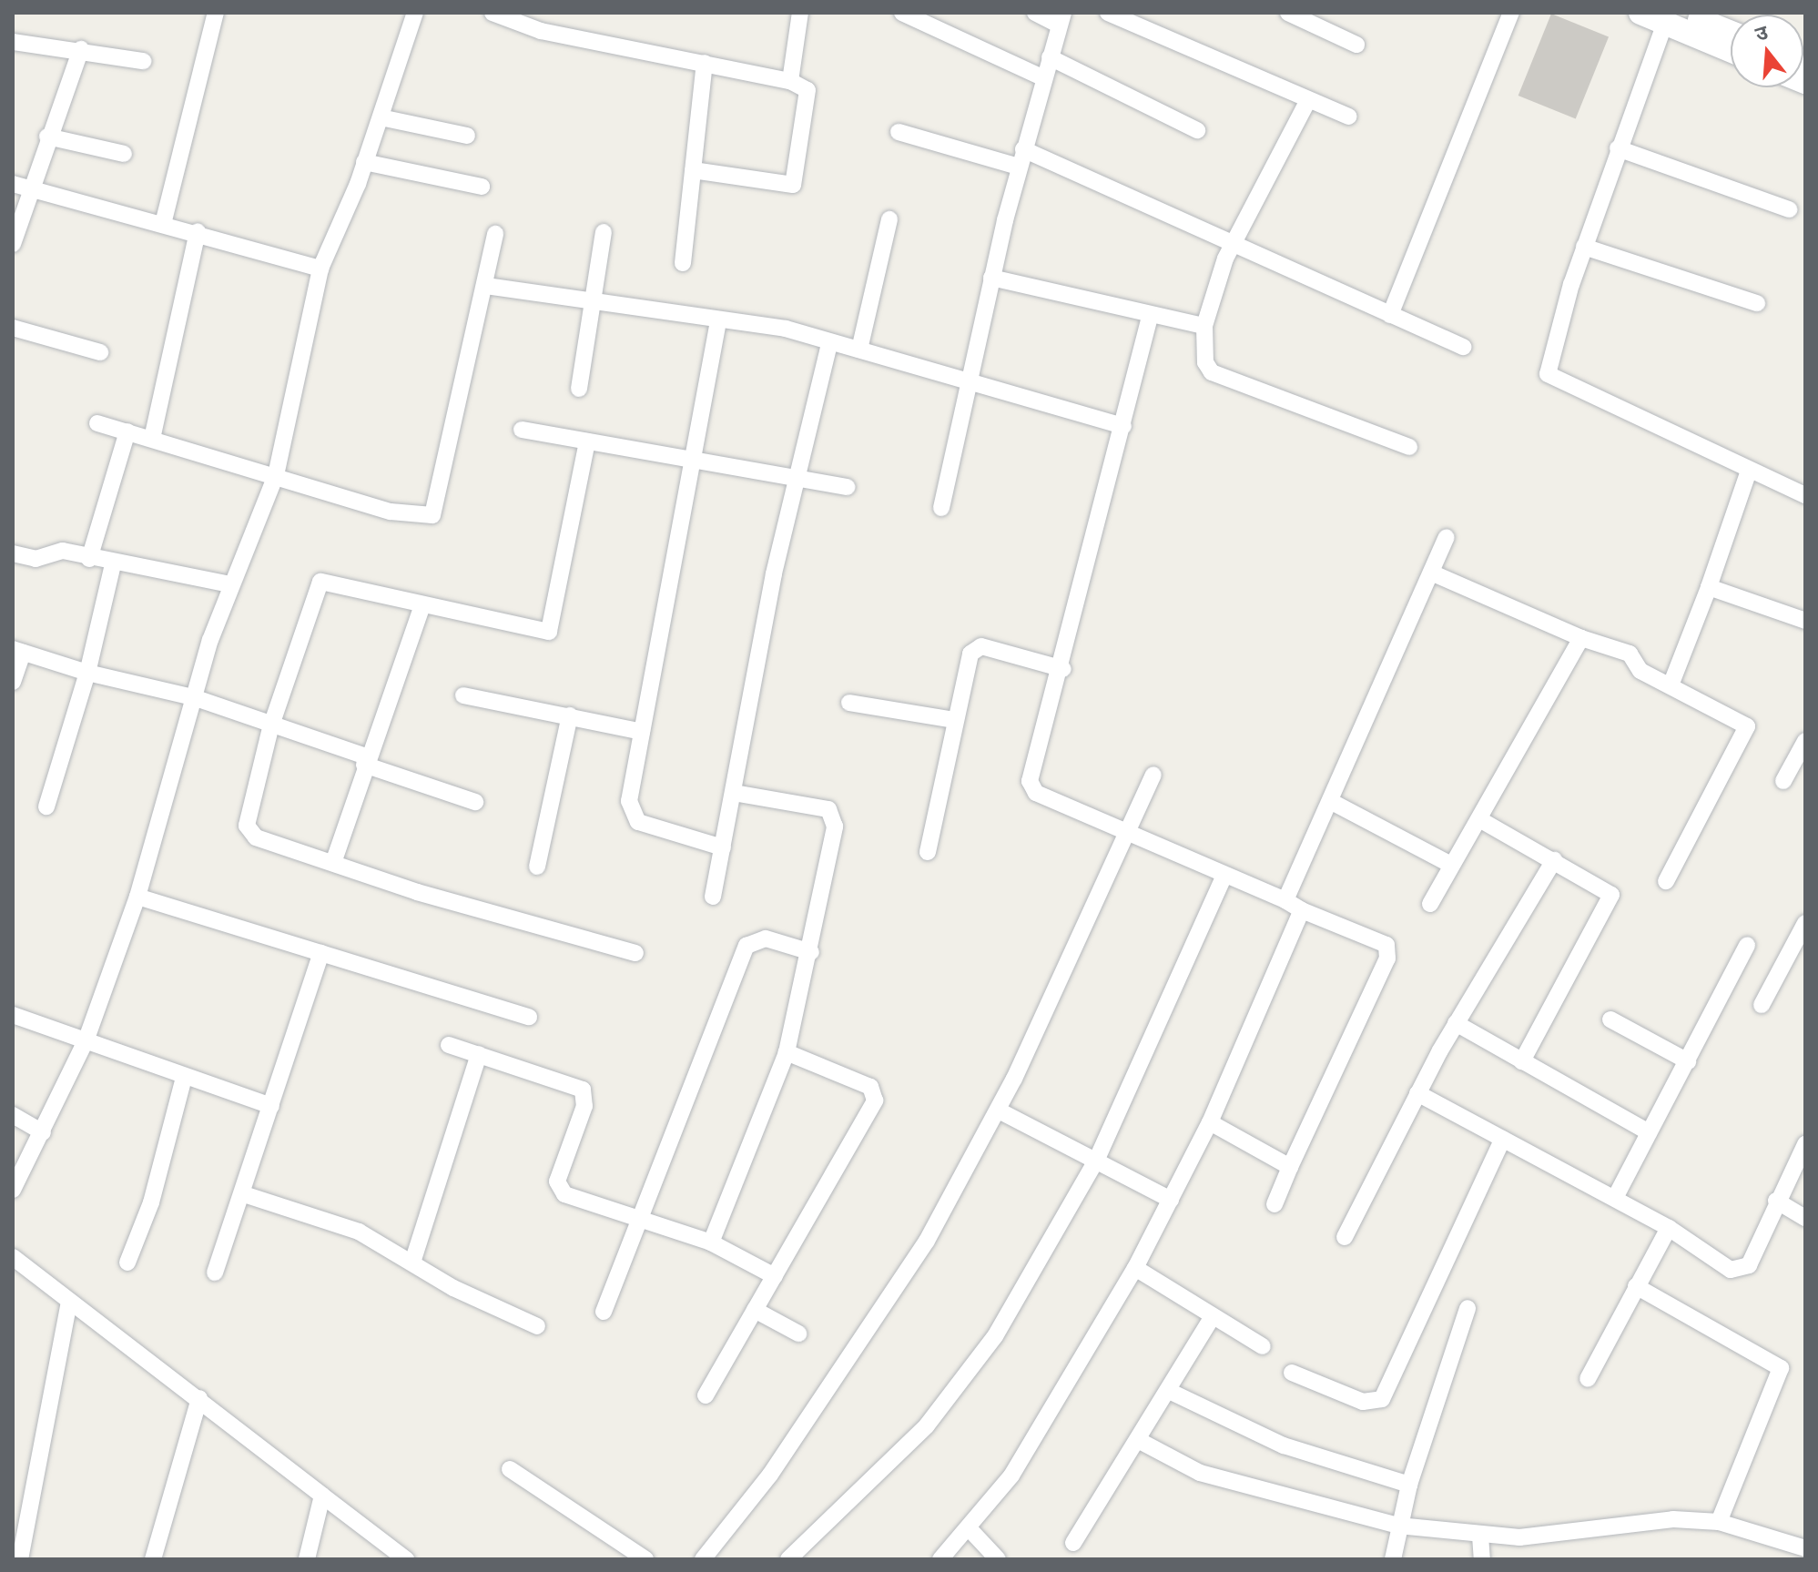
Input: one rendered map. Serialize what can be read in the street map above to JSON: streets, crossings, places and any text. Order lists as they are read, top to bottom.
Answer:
{
  "north": "top"
}
